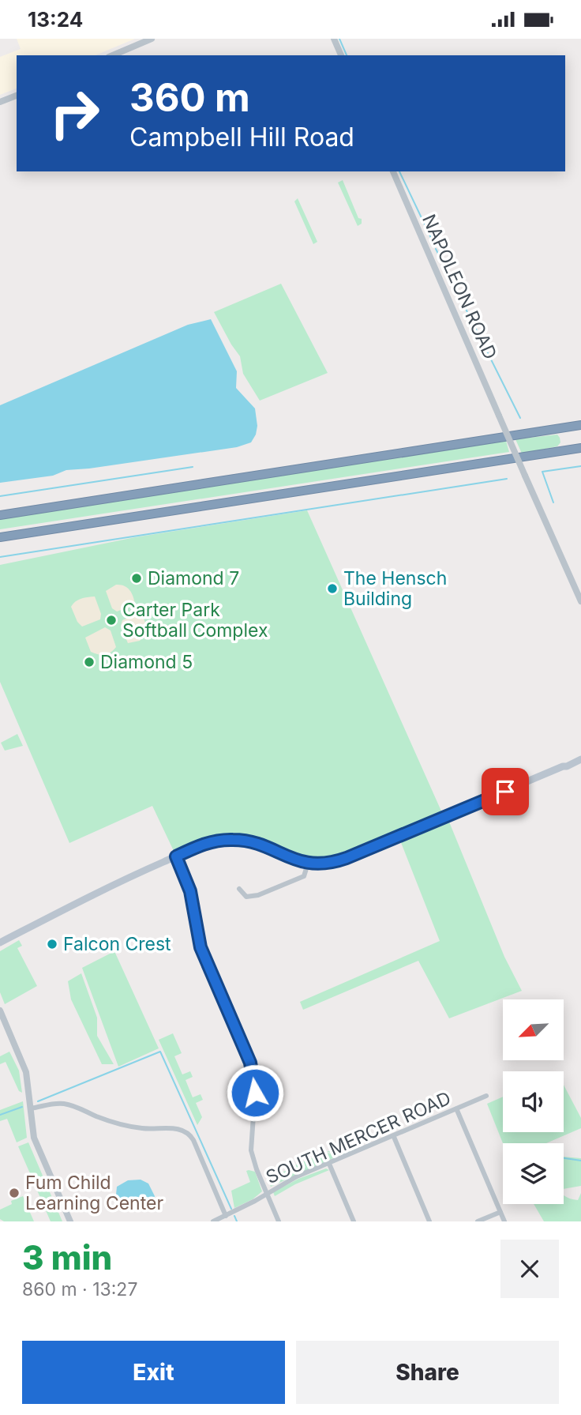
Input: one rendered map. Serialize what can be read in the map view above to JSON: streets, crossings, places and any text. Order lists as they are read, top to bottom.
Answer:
{
  "streets": {
    "street": ["NAPOLEON ROAD", "SOUTH MERCER ROAD"]
  },
  "places": [
    "Diamond 7",
    "The Hensch Building",
    "Carter Park Softball Complex",
    "Diamond 5",
    "Falcon Crest",
    "Fum Child Learning Center"
  ],
  "north": "bottom left",
  "page": {
    "status": "13:24",
    "turn": ["360 m", "Campbell Hill Road"],
    "heading": ["3 min", "860 m · 13:27"],
    "buttons": ["Exit", "Share"]
  }
}
